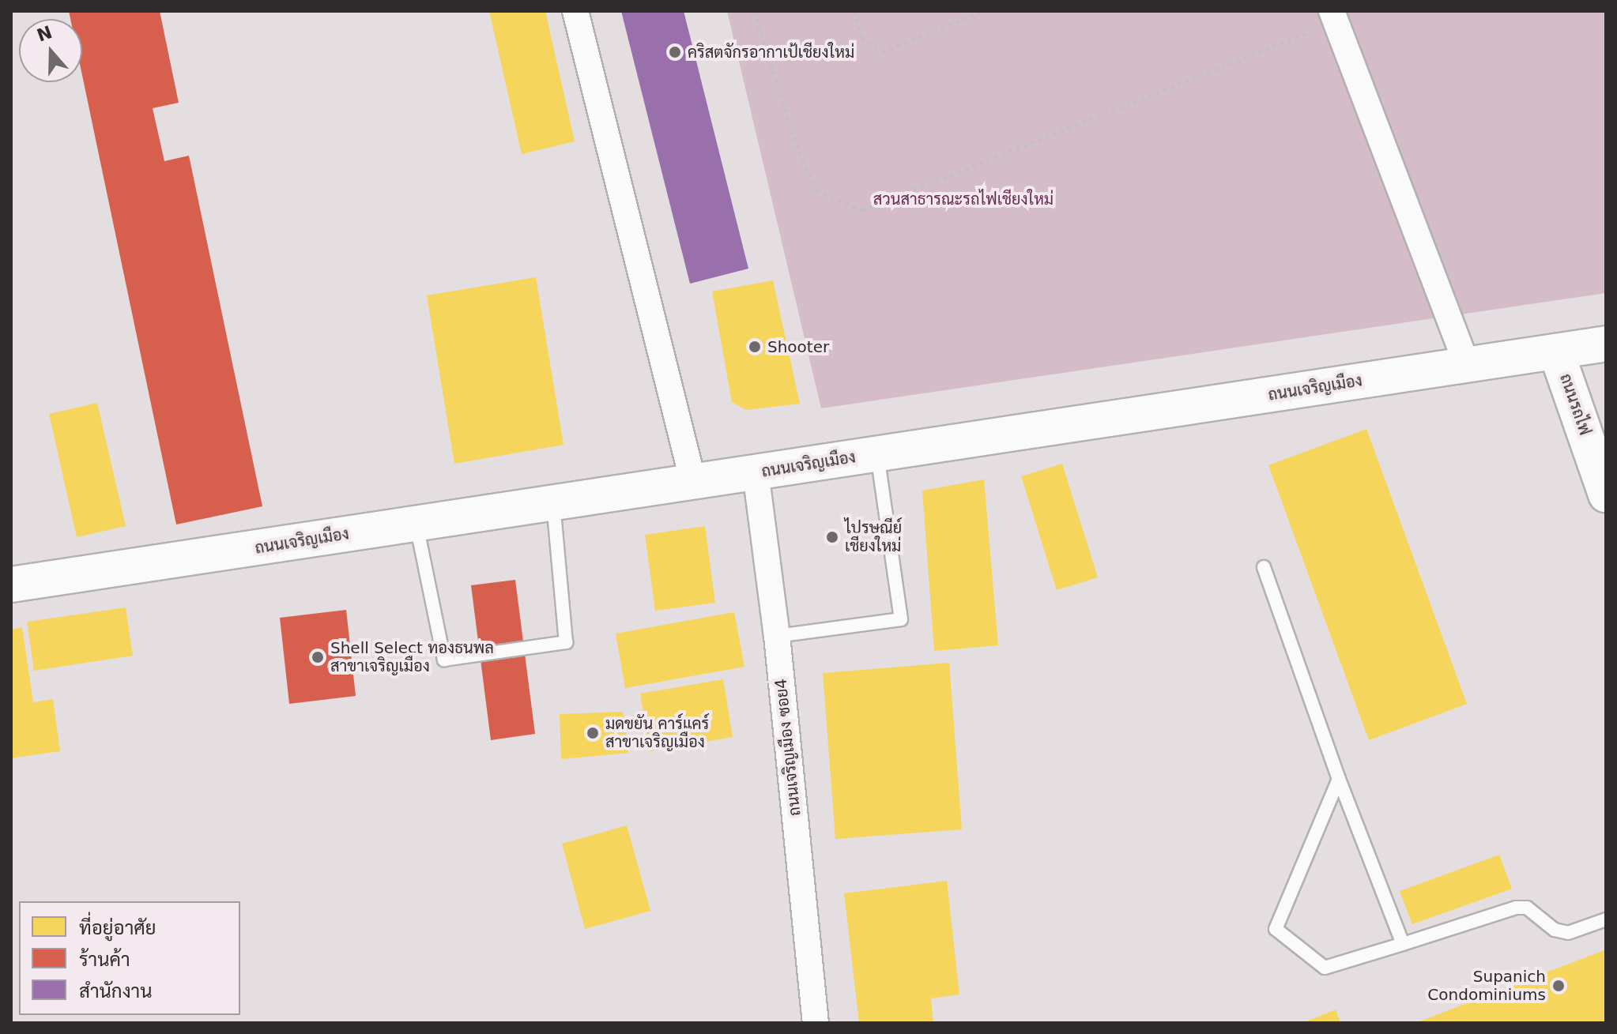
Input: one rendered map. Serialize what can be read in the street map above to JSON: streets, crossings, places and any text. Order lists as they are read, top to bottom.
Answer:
{
  "streets": {
    "main road": ["ถนนเจริญเมือง", "ถนนรถไฟ"],
    "street": ["ถนนเจริญเมือง ซอย4"]
  },
  "crossings": [
    ["ถนนเจริญเมือง", "ถนนรถไฟ"],
    ["ถนนเจริญเมือง", "ถนนเจริญเมือง ซอย4"]
  ],
  "parks": ["สวนสาธารณะรถไฟเชียงใหม่"],
  "places": [
    "คริสตจักรอากาเป้เชียงใหม่",
    "Shooter",
    "ไปรษณีย์ เชียงใหม่",
    "Shell Select ทองธนพล สาขาเจริญเมือง",
    "มดขยัน คาร์แคร์ สาขาเจริญเมือง",
    "Supanich Condominiums"
  ],
  "legend": ["ที่อยู่อาศัย", "ร้านค้า", "สำนักงาน"],
  "north": "top"
}
